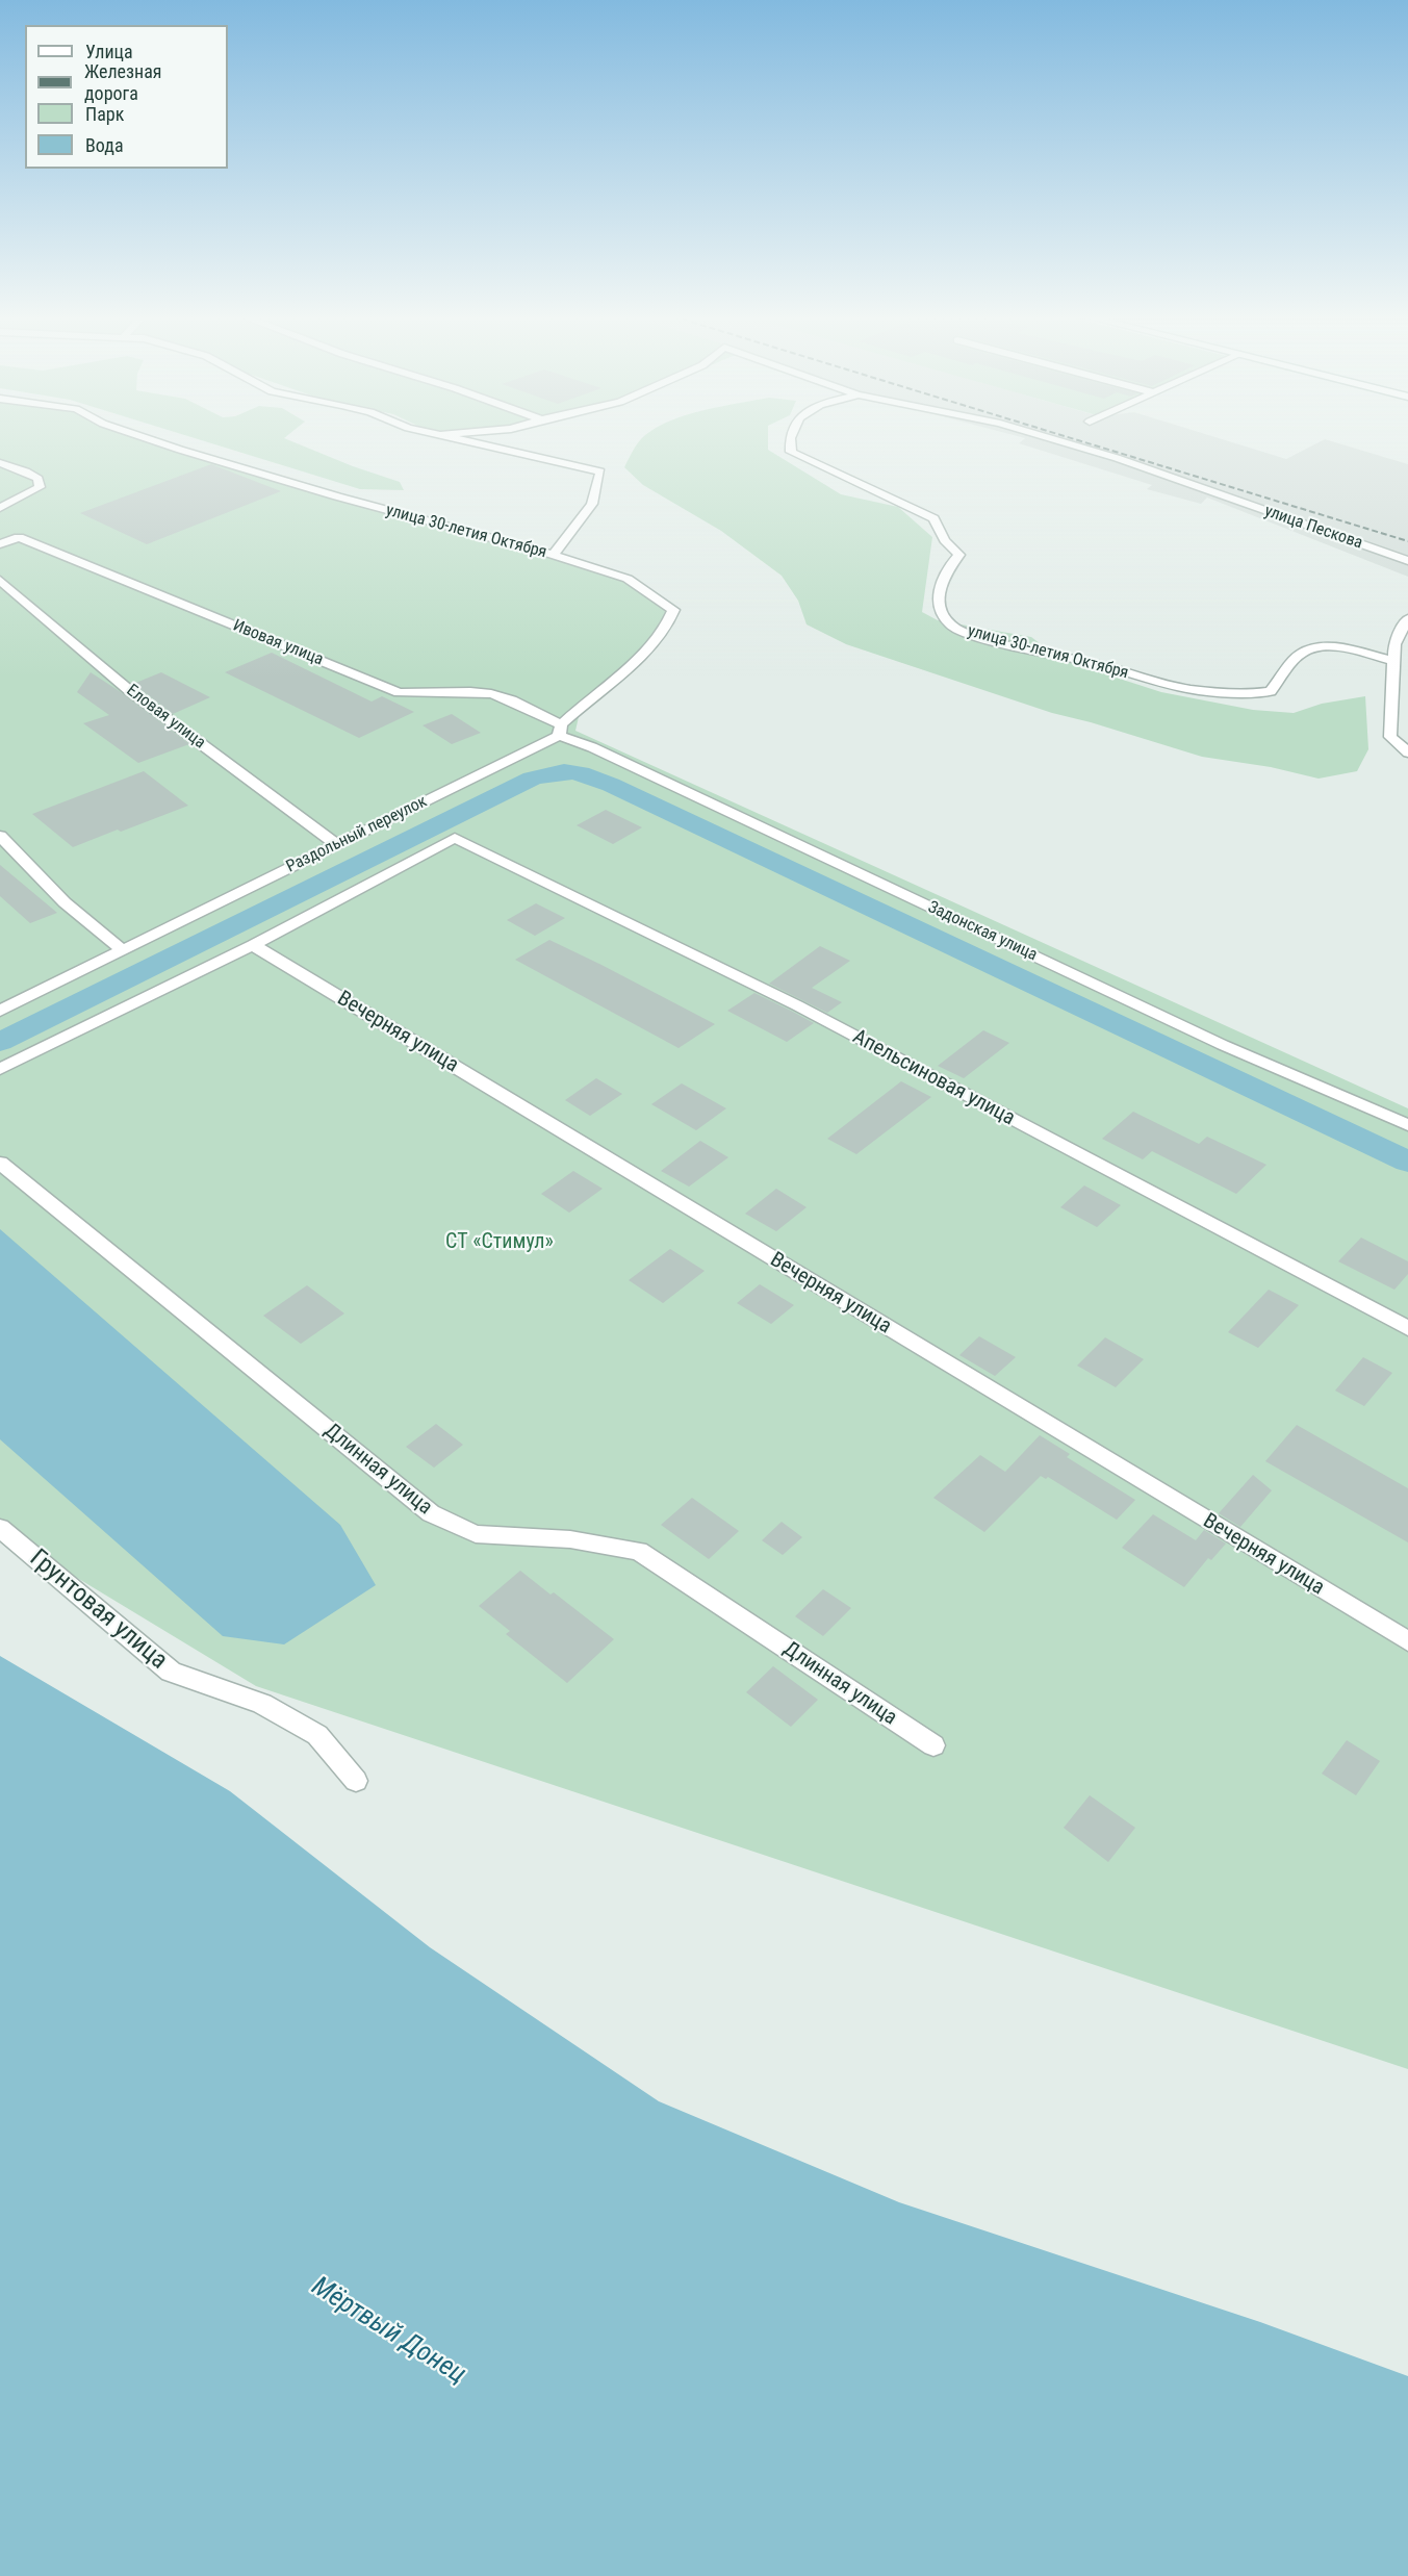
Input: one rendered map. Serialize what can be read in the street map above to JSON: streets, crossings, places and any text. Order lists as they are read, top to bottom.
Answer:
{
  "streets": {
    "street": [
      "улица Пескова",
      "улица 30-летия Октября",
      "Ивовая улица",
      "Еловая улица",
      "Раздольный переулок",
      "Задонская улица",
      "Вечерняя улица",
      "Апельсиновая улица",
      "Длинная улица",
      "Грунтовая улица"
    ]
  },
  "crossings": [
    ["улица 30-летия Октября", "Раздольный переулок"],
    ["Ивовая улица", "Раздольный переулок"],
    ["Ивовая улица", "Задонская улица"],
    ["Еловая улица", "Раздольный переулок"],
    ["Раздольный переулок", "Задонская улица"],
    ["Вечерняя улица", "Апельсиновая улица"]
  ],
  "water": ["Мёртвый Донец"],
  "parks": ["СТ «Стимул»"],
  "legend": [
    "Улица",
    "Железная дорога",
    "Парк",
    "Вода"
  ]
}
